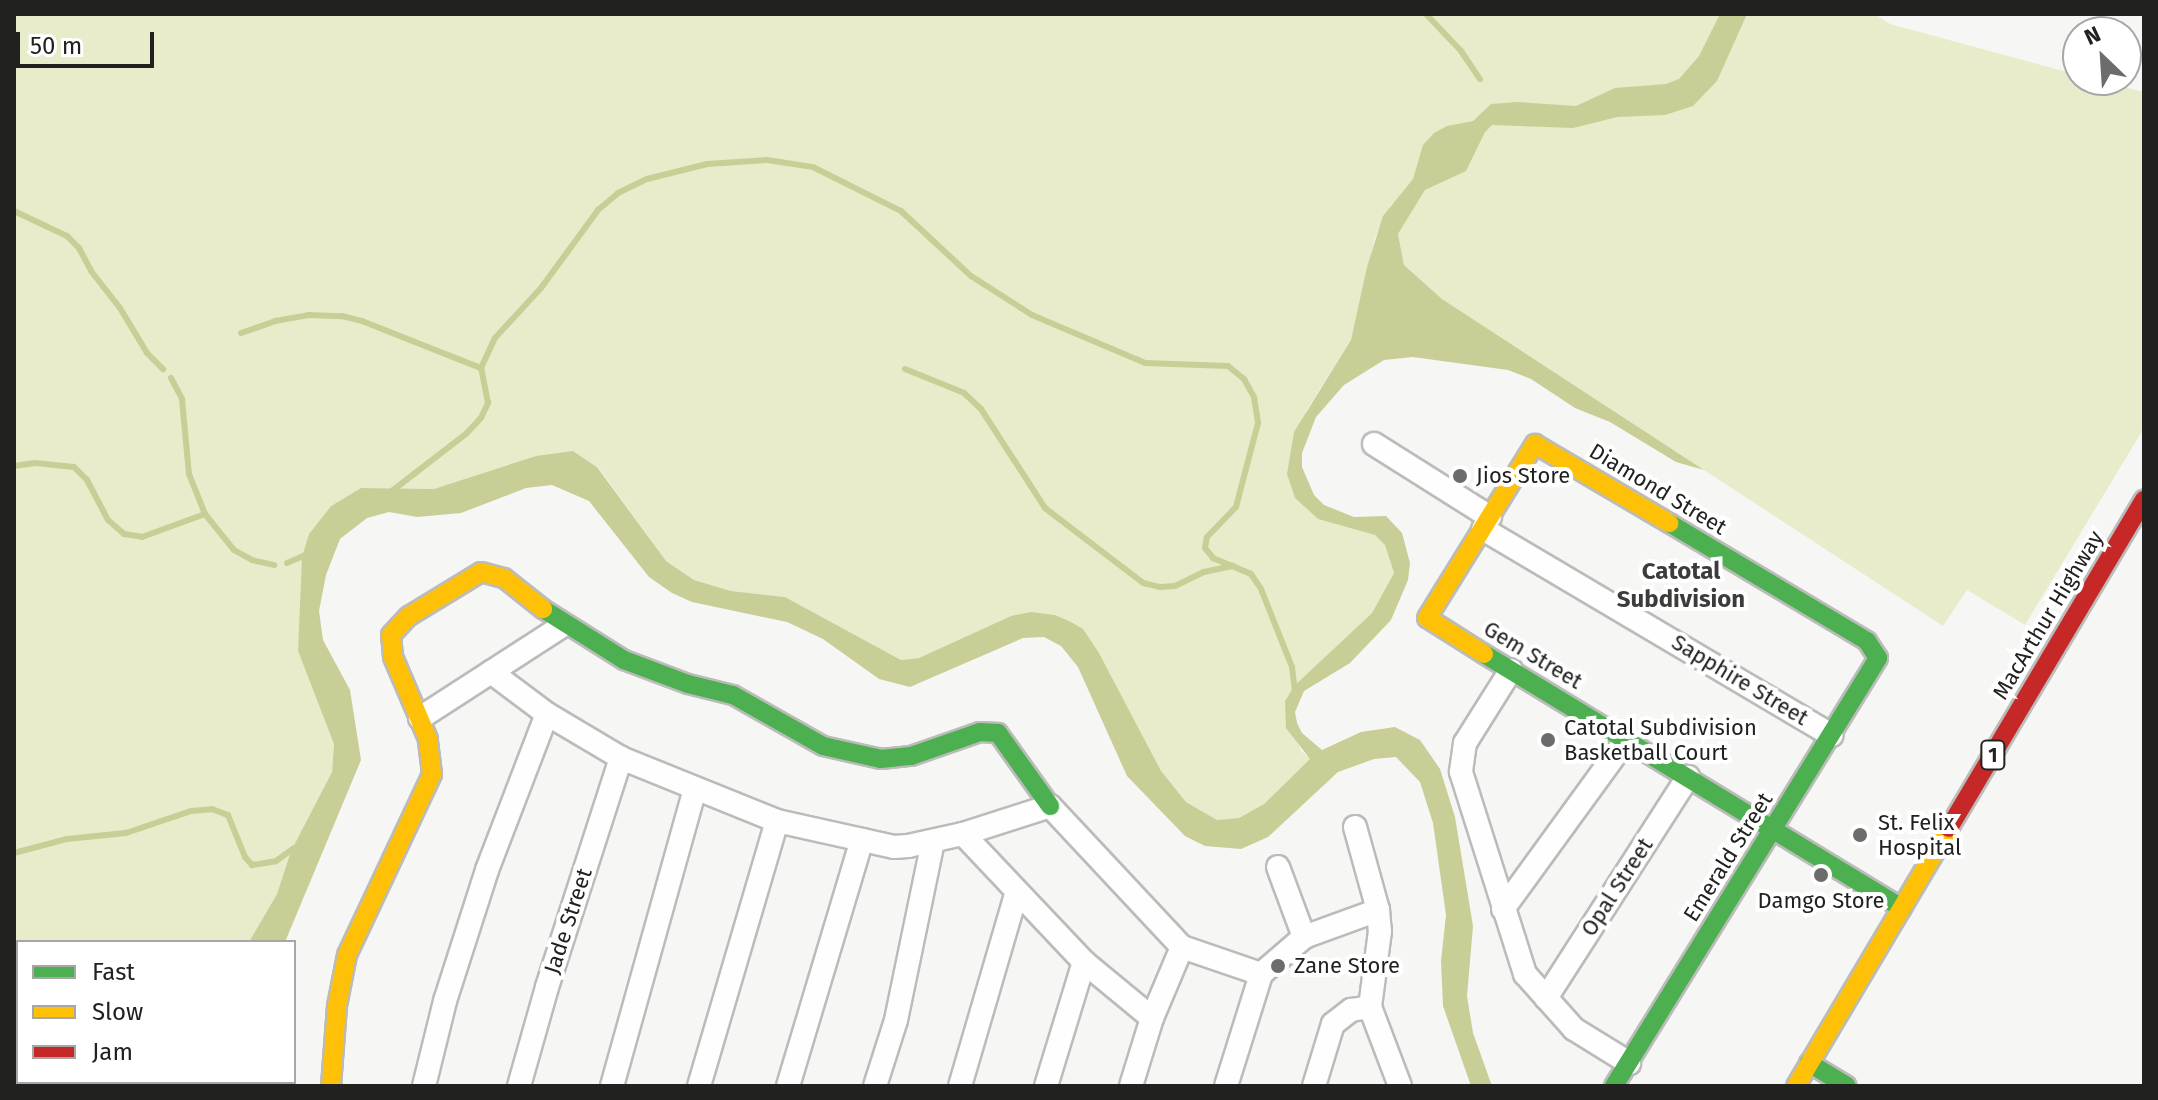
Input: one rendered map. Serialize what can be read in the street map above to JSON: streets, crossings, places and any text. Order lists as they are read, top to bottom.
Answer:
{
  "streets": {
    "main road": [
      "Diamond Street",
      "MacArthur Highway",
      "Gem Street",
      "1",
      "Emerald Street"
    ],
    "street": ["Sapphire Street", "Opal Street", "Jade Street"]
  },
  "crossings": [
    ["Diamond Street", "Gem Street"],
    ["Diamond Street", "Sapphire Street"],
    ["Diamond Street", "Emerald Street"],
    ["MacArthur Highway", "Gem Street"],
    ["Gem Street", "Sapphire Street"],
    ["Gem Street", "Emerald Street"],
    ["Gem Street", "Opal Street"],
    ["Sapphire Street", "Emerald Street"]
  ],
  "districts": ["Catotal Subdivision"],
  "places": [
    "Jios Store",
    "Catotal Subdivision Basketball Court",
    "St. Felix Hospital",
    "Damgo Store",
    "Zane Store"
  ],
  "legend": ["Fast", "Slow", "Jam"],
  "scale_bar": "50 m",
  "north": "top left"
}
